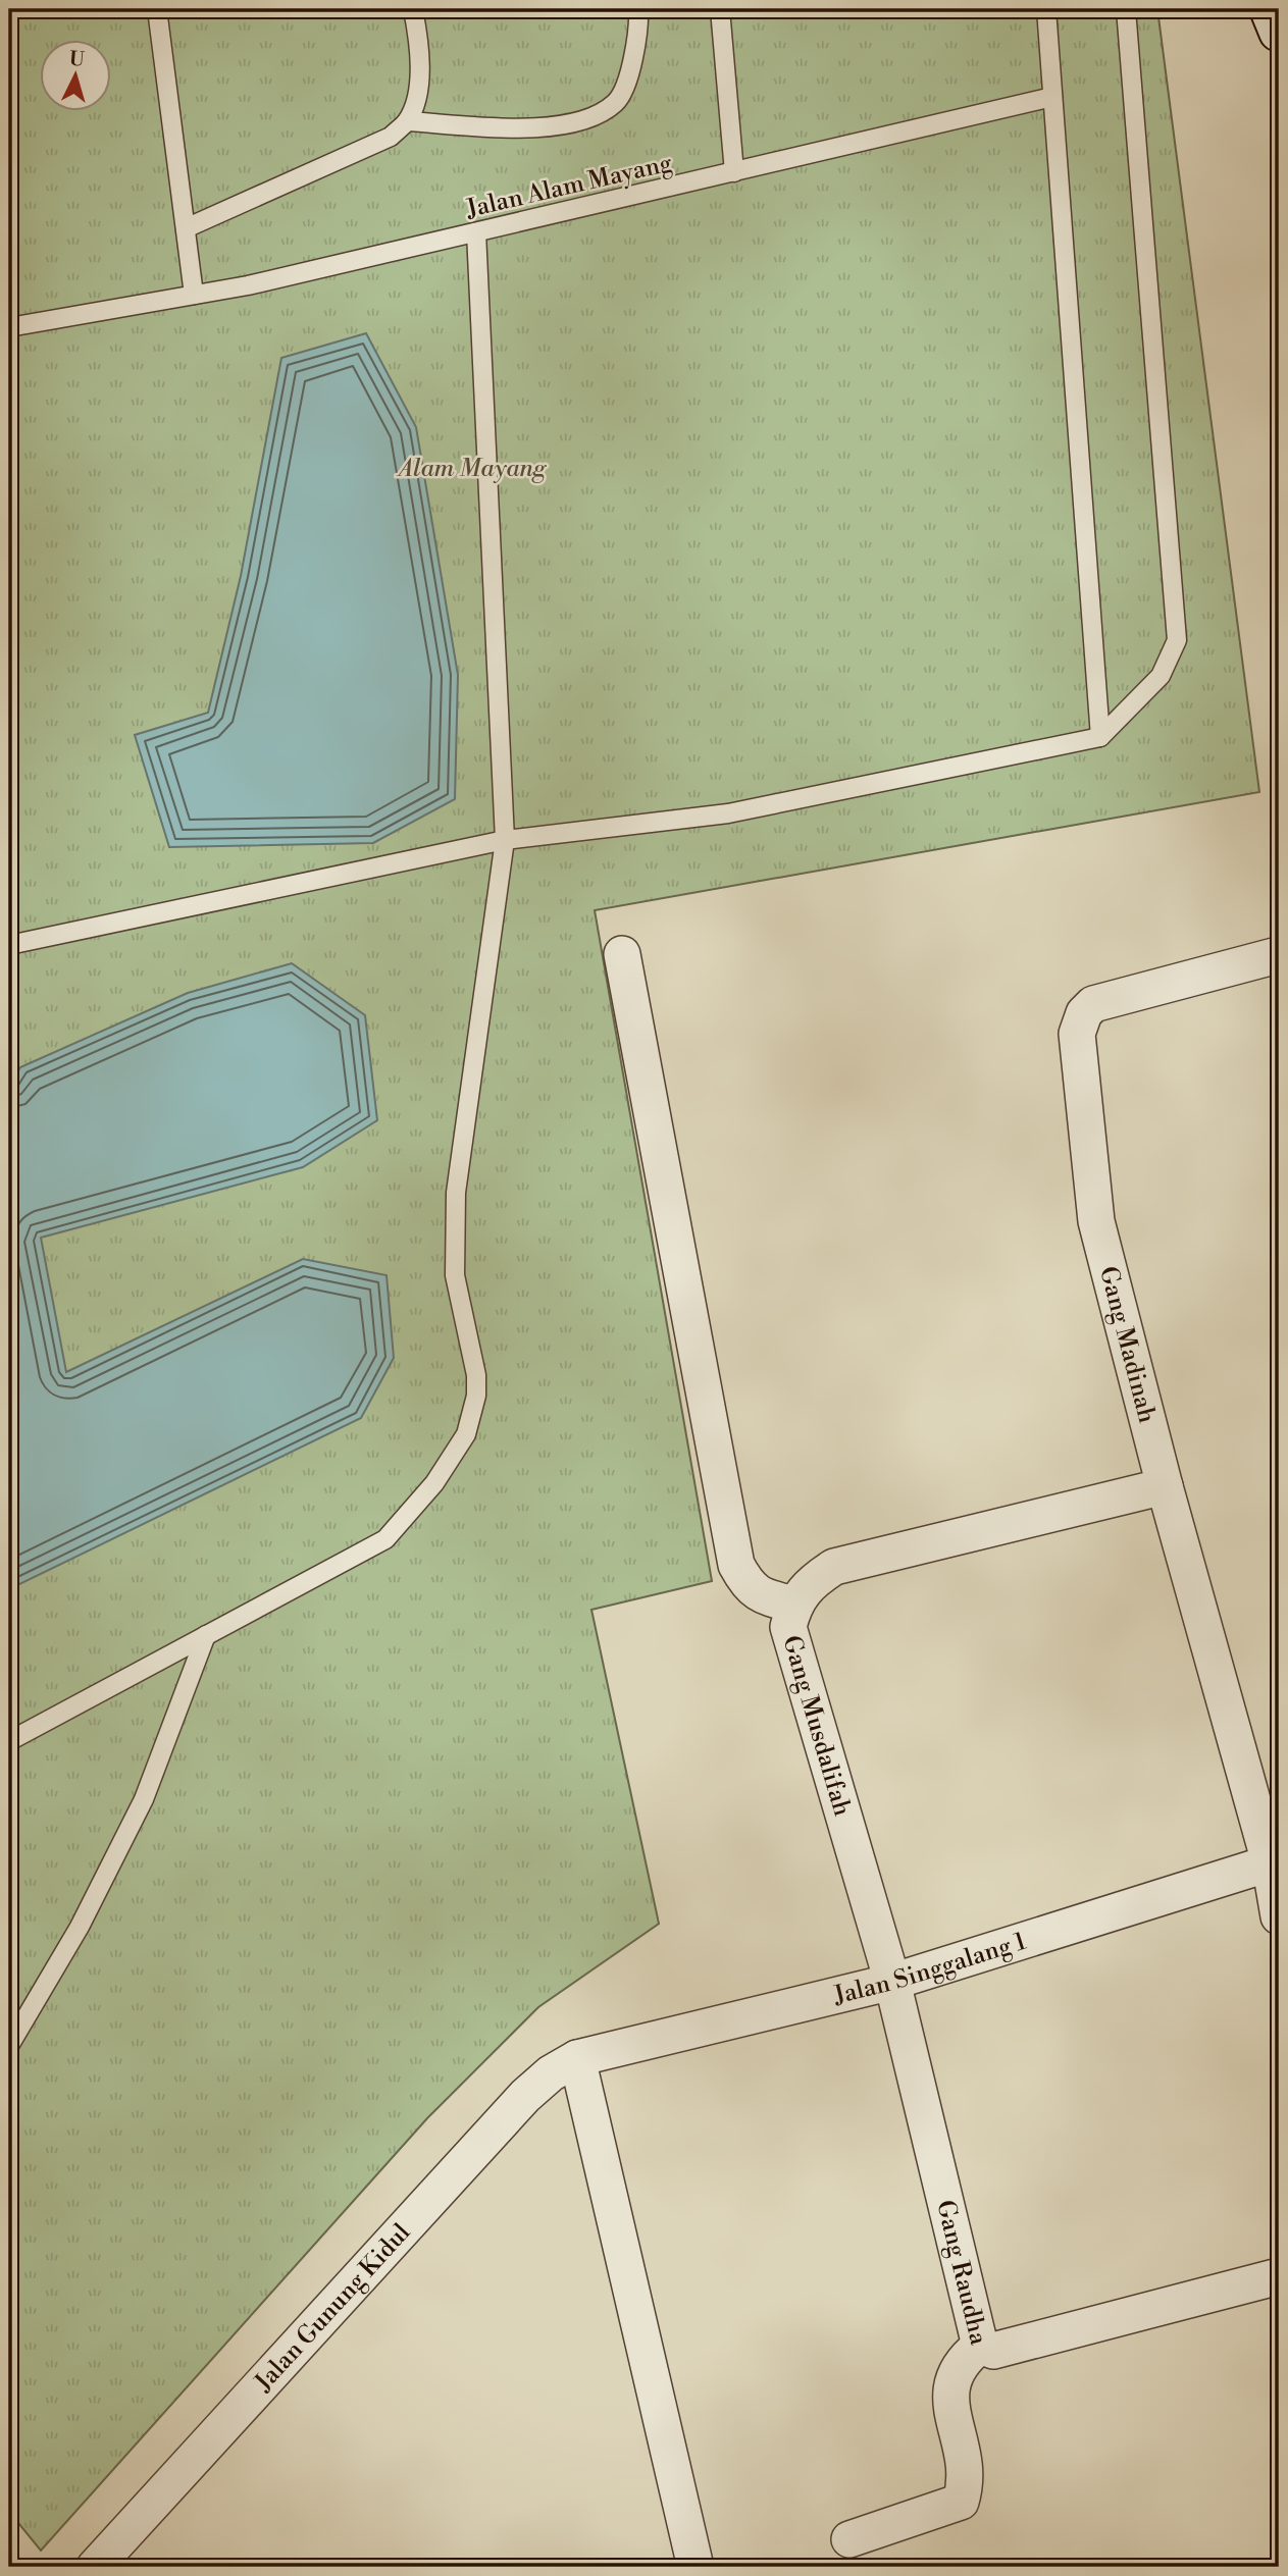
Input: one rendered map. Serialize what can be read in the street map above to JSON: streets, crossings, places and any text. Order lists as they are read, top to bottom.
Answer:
{
  "streets": {
    "street": [
      "Gang Madinah",
      "Gang Musdalifah",
      "Jalan Singgalang 1",
      "Gang Raudha",
      "Jalan Gunung Kidul"
    ],
    "lane": ["Jalan Alam Mayang"]
  },
  "crossings": [
    ["Gang Madinah", "Gang Musdalifah"],
    ["Gang Madinah", "Jalan Singgalang 1"],
    ["Gang Musdalifah", "Jalan Singgalang 1"],
    ["Gang Musdalifah", "Gang Raudha"],
    ["Jalan Singgalang 1", "Gang Raudha"],
    ["Jalan Singgalang 1", "Jalan Gunung Kidul"]
  ],
  "parks": ["Alam Mayang"],
  "north": "top"
}
